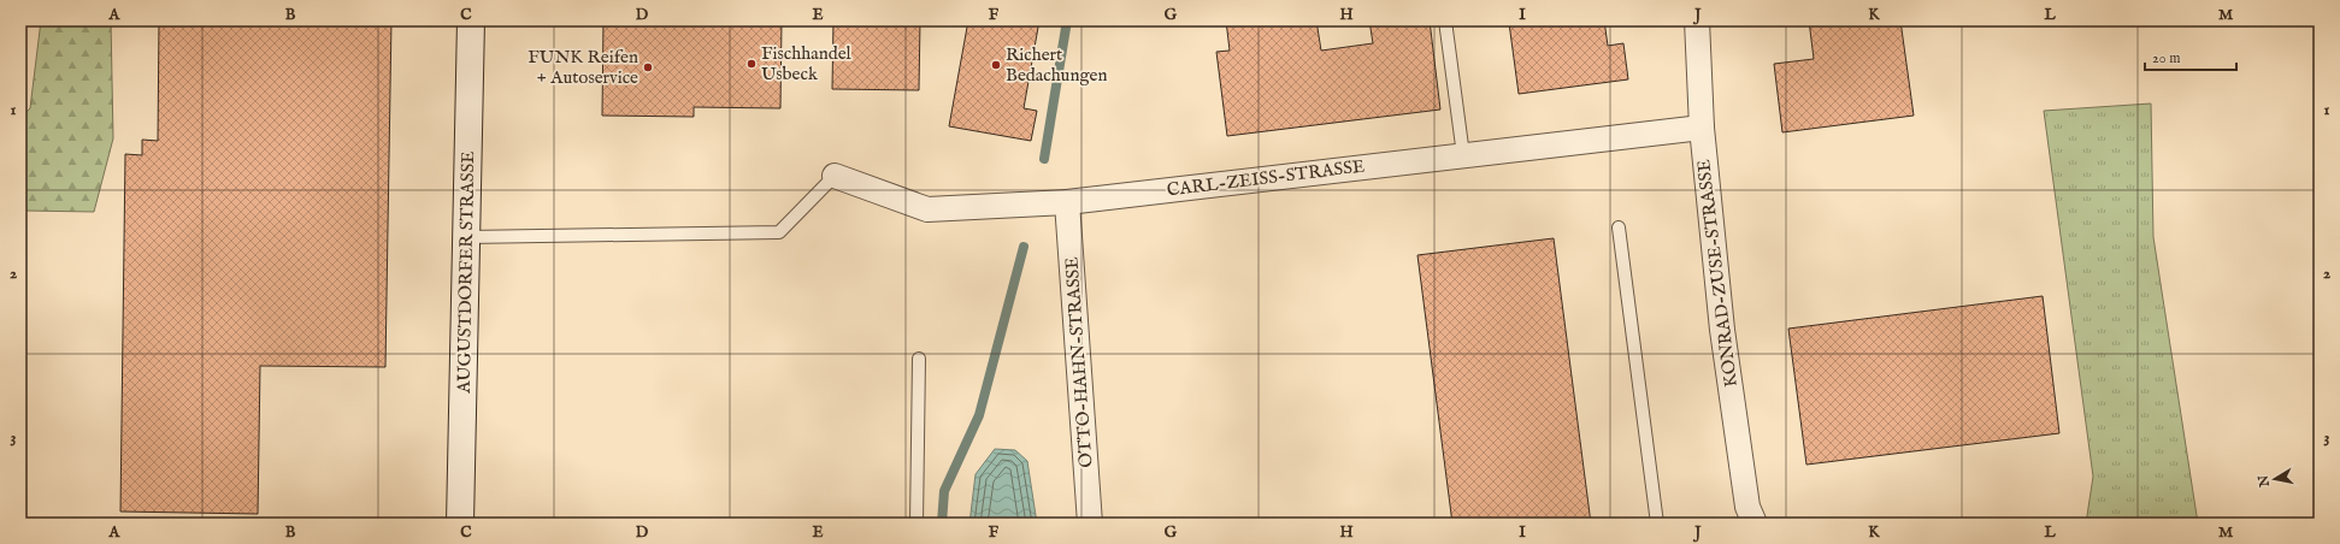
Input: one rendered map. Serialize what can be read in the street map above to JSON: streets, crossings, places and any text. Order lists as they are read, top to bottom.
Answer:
{
  "streets": {
    "main road": ["AUGUSTDORFER STRASSE"],
    "street": ["CARL-ZEISS-STRASSE", "KONRAD-ZUSE-STRASSE", "OTTO-HAHN-STRASSE"]
  },
  "crossings": [
    ["CARL-ZEISS-STRASSE", "KONRAD-ZUSE-STRASSE"],
    ["CARL-ZEISS-STRASSE", "OTTO-HAHN-STRASSE"]
  ],
  "places": ["Fischhandel Usbeck", "Richert Bedachungen", "FUNK Reifen + Autoservice"],
  "scale_bar": "20 m",
  "north": "left",
  "grid": {
    "columns": [
      "A",
      "B",
      "C",
      "D",
      "E",
      "F",
      "G",
      "H",
      "I",
      "J",
      "K",
      "L",
      "M"
    ],
    "rows": ["1", "2", "3"]
  }
}
